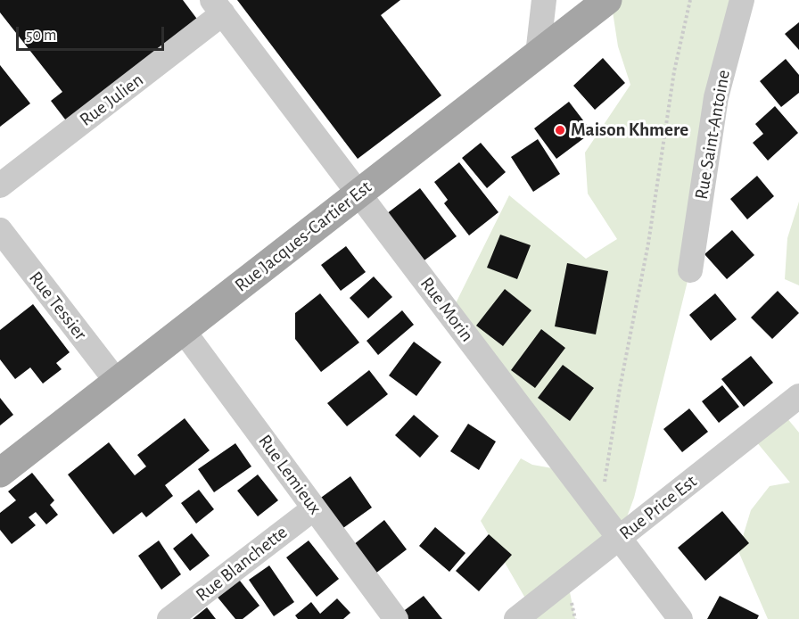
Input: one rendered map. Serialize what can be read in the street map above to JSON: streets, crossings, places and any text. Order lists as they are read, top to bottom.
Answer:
{
  "streets": {
    "main road": ["Rue Jacques-Cartier Est"],
    "street": [
      "Rue Julien",
      "Rue Saint-Antoine",
      "Rue Tessier",
      "Rue Morin",
      "Rue Lemieux",
      "Rue Price Est",
      "Rue Blanchette"
    ]
  },
  "crossings": [
    ["Rue Julien", "Rue Morin"],
    ["Rue Jacques-Cartier Est", "Rue Tessier"],
    ["Rue Jacques-Cartier Est", "Rue Morin"],
    ["Rue Jacques-Cartier Est", "Rue Lemieux"],
    ["Rue Morin", "Rue Price Est"],
    ["Rue Lemieux", "Rue Blanchette"]
  ],
  "places": ["Maison Khmere"],
  "scale_bar": "50 m"
}
